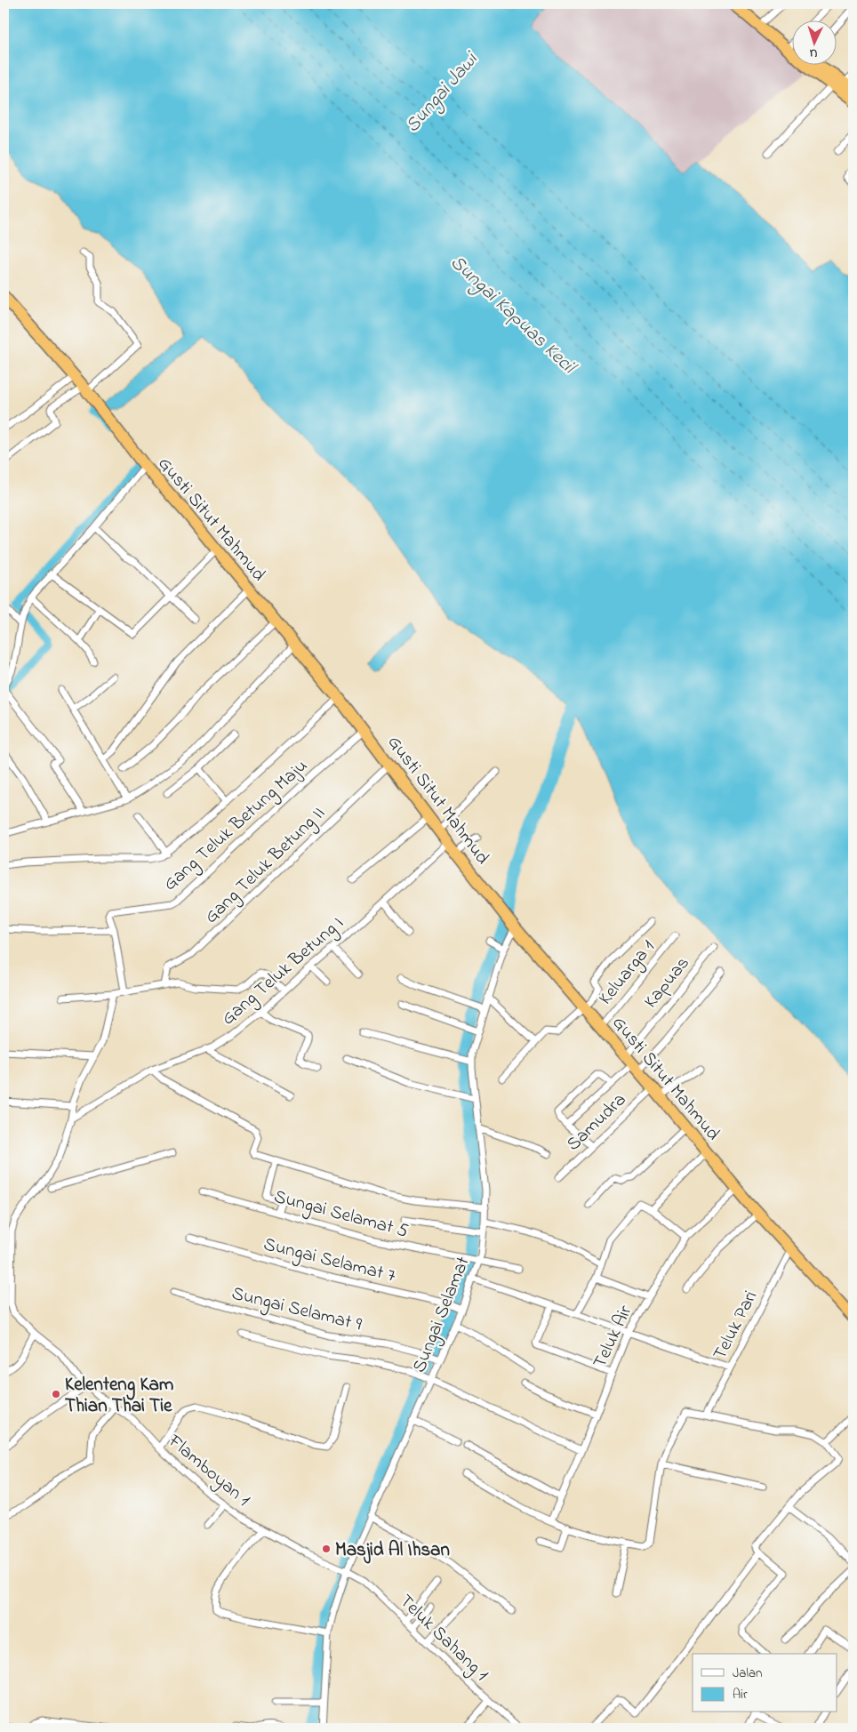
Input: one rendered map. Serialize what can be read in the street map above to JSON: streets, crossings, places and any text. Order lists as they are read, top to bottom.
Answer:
{
  "streets": {
    "highway": ["Gusti Situt Mahmud"],
    "street": [
      "Gang Teluk Betung Maju",
      "Gang Teluk Betung II",
      "Gang Teluk Betung I",
      "Keluarga 1",
      "Kapuas",
      "Samudra",
      "Sungai Selamat 5",
      "Sungai Selamat 7",
      "Sungai Selamat 9",
      "Sungai Selamat",
      "Teluk Pari",
      "Teluk Air",
      "Flamboyan 1",
      "Teluk Sahang 1"
    ]
  },
  "crossings": [
    ["Gusti Situt Mahmud", "Gang Teluk Betung Maju"],
    ["Gusti Situt Mahmud", "Gang Teluk Betung II"],
    ["Gusti Situt Mahmud", "Gang Teluk Betung I"],
    ["Gusti Situt Mahmud", "Keluarga 1"],
    ["Gusti Situt Mahmud", "Kapuas"],
    ["Gusti Situt Mahmud", "Samudra"],
    ["Gusti Situt Mahmud", "Sungai Selamat"],
    ["Gusti Situt Mahmud", "Teluk Pari"],
    ["Gusti Situt Mahmud", "Teluk Air"],
    ["Sungai Selamat 5", "Sungai Selamat"],
    ["Sungai Selamat 7", "Sungai Selamat"],
    ["Sungai Selamat 9", "Sungai Selamat"],
    ["Sungai Selamat", "Flamboyan 1"],
    ["Sungai Selamat", "Teluk Sahang 1"],
    ["Flamboyan 1", "Teluk Sahang 1"]
  ],
  "water": ["Sungai Jawi", "Sungai Kapuas Kecil"],
  "places": ["Kelenteng Kam Thian Thai Tie", "Masjid Al Ihsan"],
  "legend": ["Jalan", "Air"],
  "north": "bottom"
}
